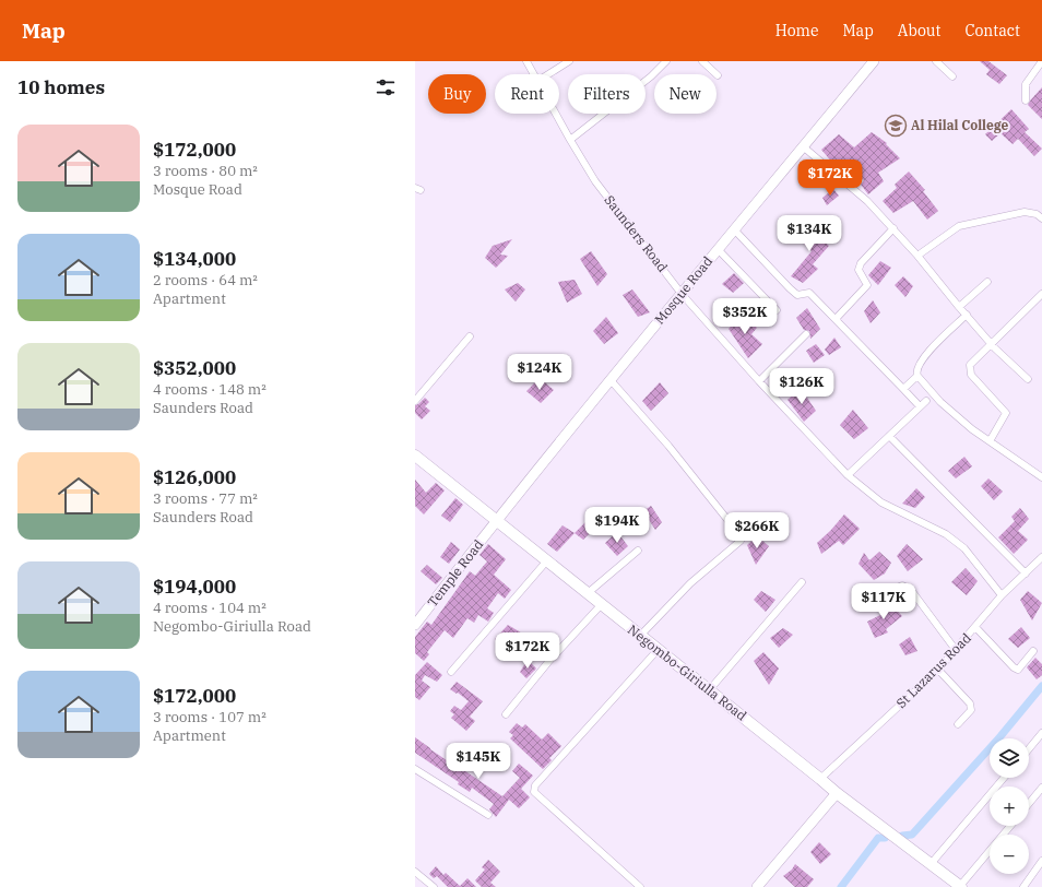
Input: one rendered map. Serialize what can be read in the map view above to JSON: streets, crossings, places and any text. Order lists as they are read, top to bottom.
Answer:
{
  "streets": {
    "main road": ["Negombo-Giriulla Road"],
    "street": [
      "Saunders Road",
      "Mosque Road",
      "Temple Road",
      "St Lazarus Road"
    ]
  },
  "crossings": [
    ["Saunders Road", "Mosque Road"],
    ["Saunders Road", "St Lazarus Road"],
    ["Mosque Road", "Temple Road"],
    ["Mosque Road", "Negombo-Giriulla Road"],
    ["Temple Road", "Negombo-Giriulla Road"],
    ["St Lazarus Road", "Negombo-Giriulla Road"]
  ],
  "places": {
    "school or university": ["Al Hilal College"]
  },
  "page": {
    "header": "Map",
    "nav": [
      "Home",
      "Map",
      "About",
      "Contact"
    ],
    "heading": "10 homes",
    "chip": [
      "Buy",
      "Rent",
      "Filters",
      "New"
    ],
    "list": [
      {
        "name": "$172,000",
        "note": "3 rooms · 80 m² · Mosque Road"
      },
      {
        "name": "$134,000",
        "note": "2 rooms · 64 m² · Apartment"
      },
      {
        "name": "$352,000",
        "note": "4 rooms · 148 m² · Saunders Road"
      },
      {
        "name": "$126,000",
        "note": "3 rooms · 77 m² · Saunders Road"
      },
      {
        "name": "$194,000",
        "note": "4 rooms · 104 m² · Negombo-Giriulla Road"
      },
      {
        "name": "$172,000",
        "note": "3 rooms · 107 m² · Apartment"
      }
    ],
    "price": [
      "$172K",
      "$134K",
      "$352K",
      "$124K",
      "$126K",
      "$194K",
      "$266K",
      "$117K",
      "$172K",
      "$145K"
    ],
    "map_buttons": ["+", "−"]
  }
}
